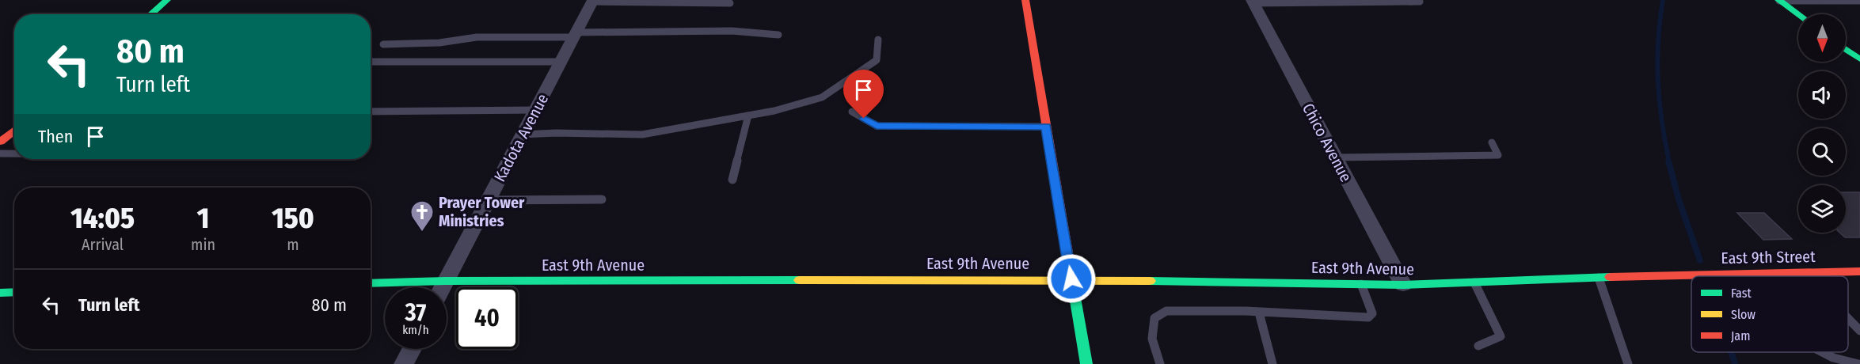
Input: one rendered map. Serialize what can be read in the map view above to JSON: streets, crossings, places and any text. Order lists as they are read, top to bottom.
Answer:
{
  "streets": {
    "street": [
      "Kadota Avenue",
      "Chico Avenue",
      "East 9th Street",
      "East 9th Avenue"
    ]
  },
  "crossings": [
    ["Kadota Avenue", "East 9th Avenue"],
    ["Chico Avenue", "East 9th Avenue"],
    ["East 9th Street", "East 9th Avenue"]
  ],
  "places": {
    "church": ["Prayer Tower Ministries"]
  },
  "legend": ["Fast", "Slow", "Jam"],
  "north": "bottom",
  "page": {
    "turn": ["80 m", "Turn left"],
    "then": "Then",
    "eta": [
      "14:05",
      "Arrival",
      "1",
      "min",
      "150",
      "m"
    ],
    "list": [
      {
        "name": "Turn left",
        "value": "80 m"
      }
    ],
    "speed": "37 km/h",
    "limit": "40"
  }
}
